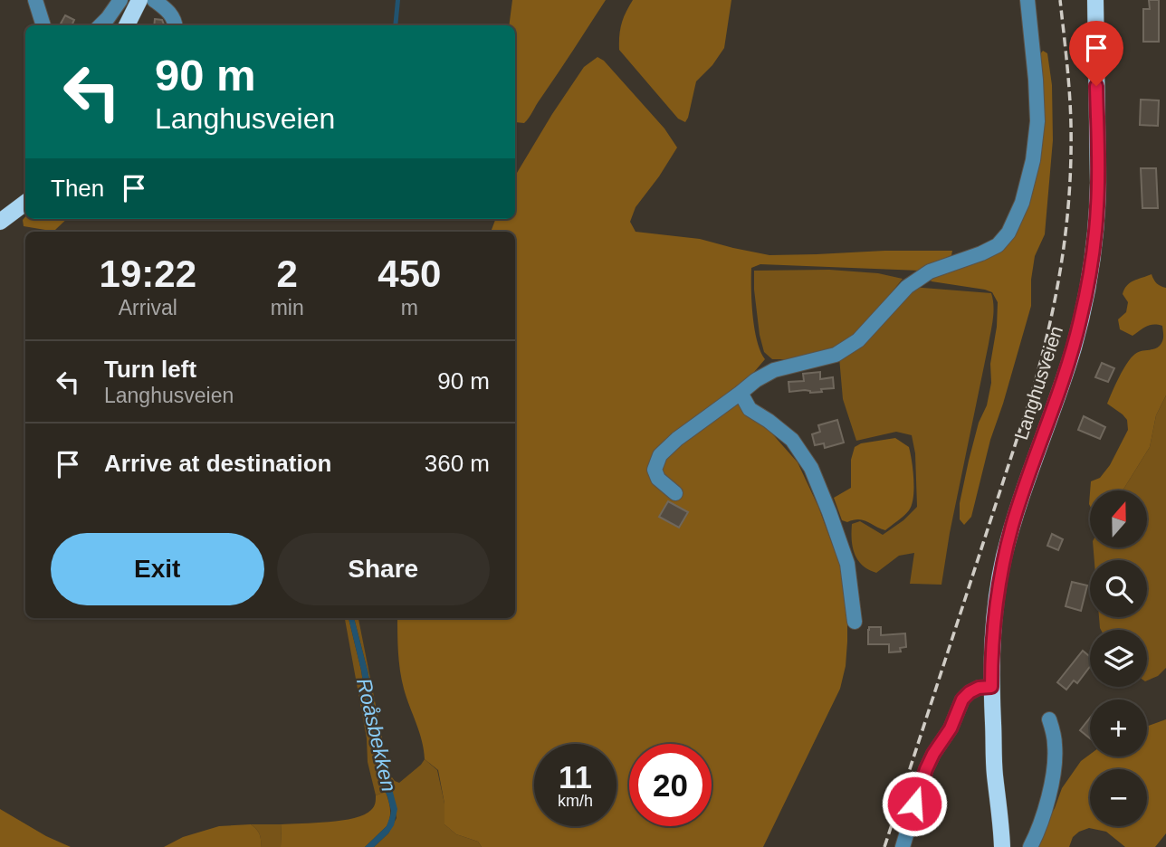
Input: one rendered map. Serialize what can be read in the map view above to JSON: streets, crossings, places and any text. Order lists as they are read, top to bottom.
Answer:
{
  "streets": {
    "main road": ["Langhusveien"]
  },
  "water": ["Roåsbekken"],
  "north": "top",
  "page": {
    "turn": ["90 m", "Langhusveien"],
    "then": "Then",
    "eta": [
      "19:22",
      "Arrival",
      "2",
      "min",
      "450",
      "m"
    ],
    "list": [
      {
        "name": "Turn left",
        "note": "Langhusveien",
        "value": "90 m"
      },
      {
        "name": "Arrive at destination",
        "value": "360 m"
      }
    ],
    "map_buttons": ["+", "−"],
    "buttons": ["Exit", "Share"],
    "speed": "11 km/h",
    "limit": "20"
  }
}
